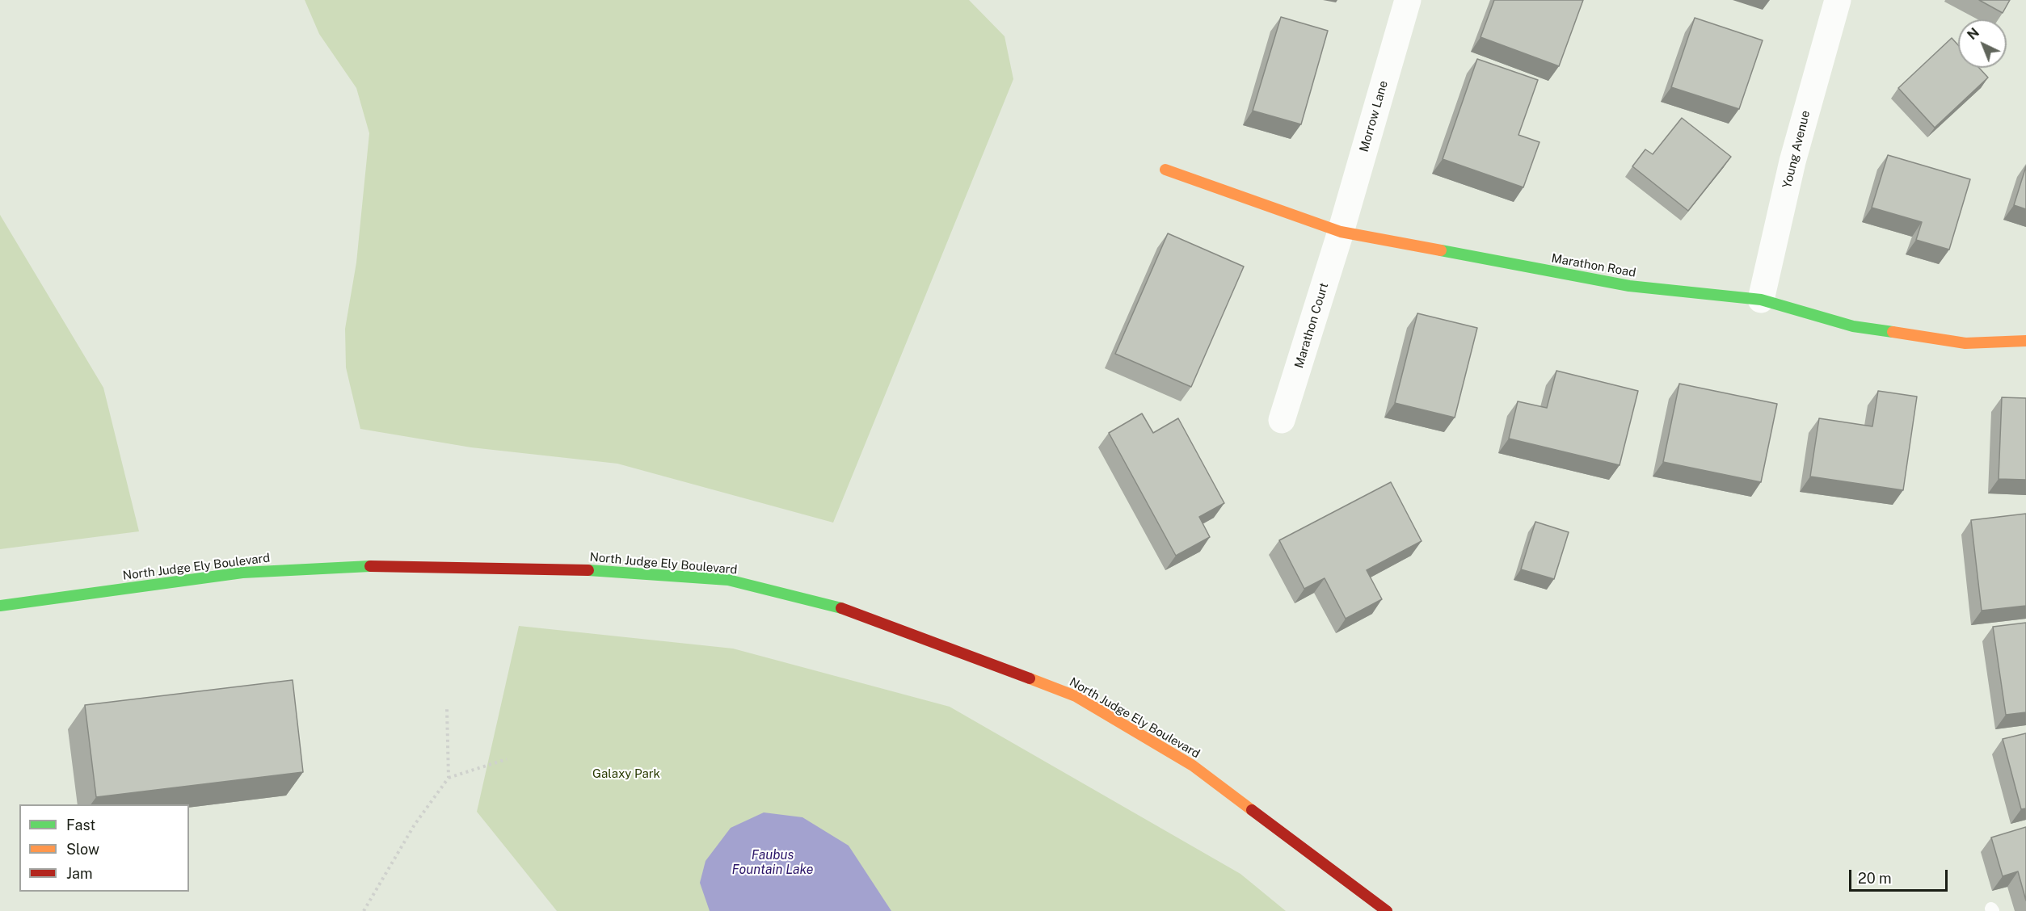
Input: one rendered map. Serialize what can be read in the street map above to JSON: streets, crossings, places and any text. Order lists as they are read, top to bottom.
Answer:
{
  "streets": {
    "main road": ["Marathon Road", "North Judge Ely Boulevard"],
    "street": ["Morrow Lane", "Young Avenue", "Marathon Court"]
  },
  "crossings": [
    ["Morrow Lane", "Marathon Road"],
    ["Morrow Lane", "Marathon Court"],
    ["Young Avenue", "Marathon Road"],
    ["Marathon Road", "Marathon Court"]
  ],
  "water": ["Faubus Fountain Lake"],
  "parks": ["Galaxy Park"],
  "legend": ["Fast", "Slow", "Jam"],
  "scale_bar": "20 m",
  "north": "top left"
}
